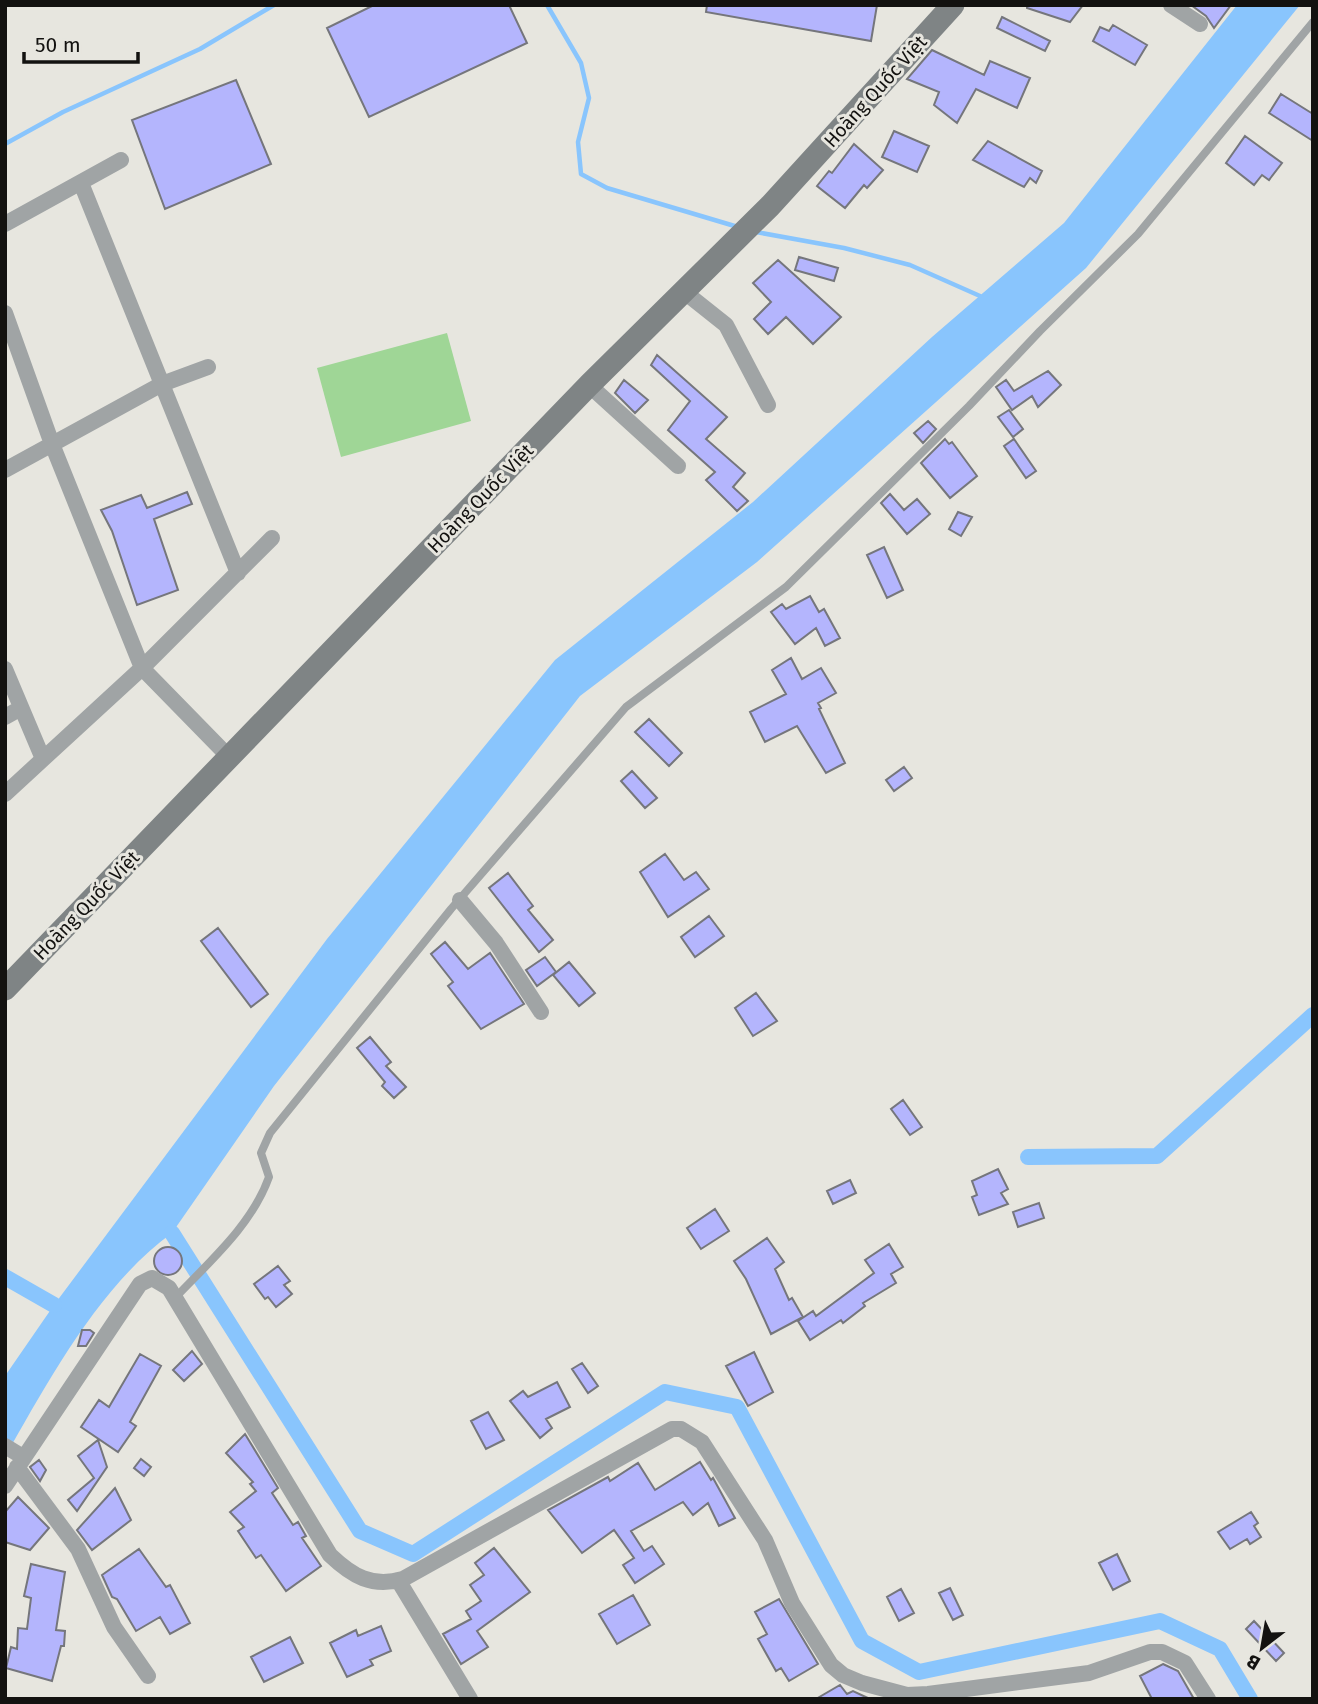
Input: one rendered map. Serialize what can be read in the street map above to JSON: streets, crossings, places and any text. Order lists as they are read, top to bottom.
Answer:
{
  "streets": {
    "street": ["Hoàng Quốc Việt"]
  },
  "scale_bar": "50 m",
  "north": "bottom left"
}
